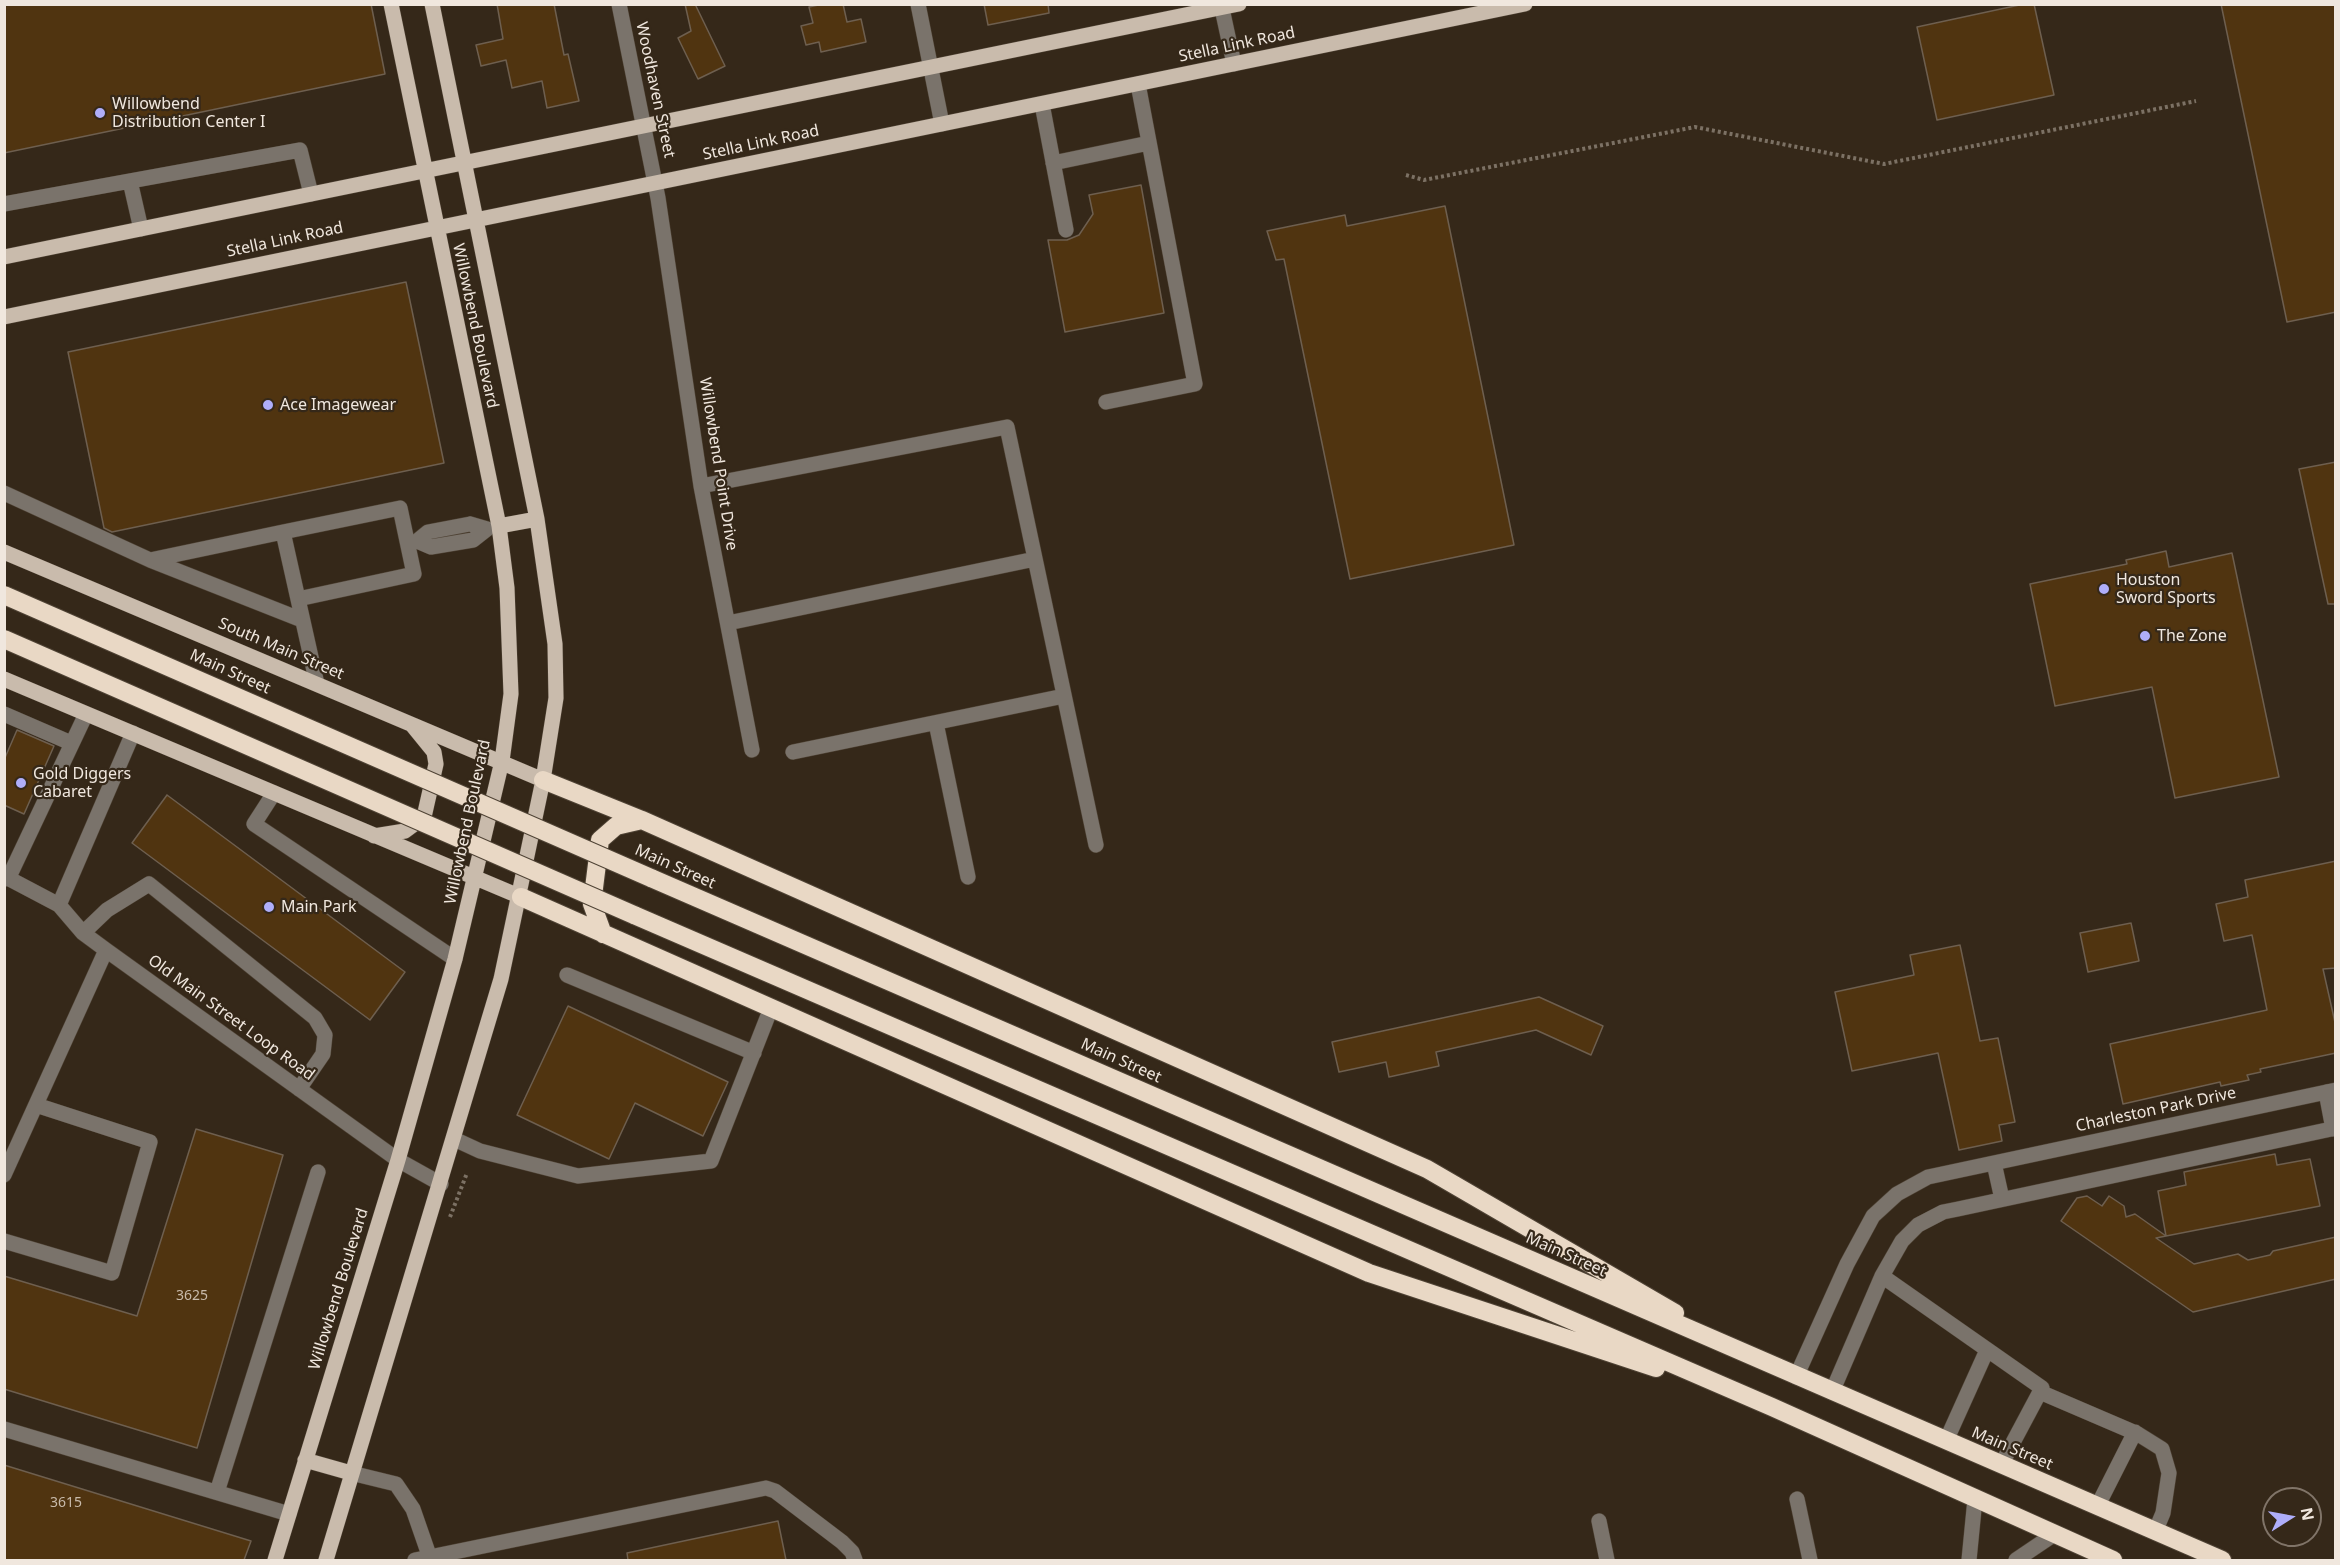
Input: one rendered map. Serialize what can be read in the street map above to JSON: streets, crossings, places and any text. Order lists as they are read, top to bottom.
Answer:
{
  "streets": {
    "highway": ["Main Street"],
    "main road": ["Stella Link Road", "Willowbend Boulevard", "South Main Street"],
    "street": [
      "Woodhaven Street",
      "Willowbend Point Drive",
      "Old Main Street Loop Road",
      "Charleston Park Drive"
    ]
  },
  "crossings": [
    ["Stella Link Road", "Woodhaven Street"],
    ["Stella Link Road", "Willowbend Boulevard"],
    ["Stella Link Road", "Willowbend Point Drive"],
    ["Woodhaven Street", "Willowbend Point Drive"],
    ["Willowbend Boulevard", "South Main Street"],
    ["Willowbend Boulevard", "Old Main Street Loop Road"],
    ["Main Street", "Charleston Park Drive"]
  ],
  "places": [
    "Willowbend Distribution Center I",
    "Ace Imagewear",
    "Houston Sword Sports",
    "The Zone",
    "Gold Diggers Cabaret",
    "Main Park"
  ],
  "house_numbers": ["3625", "3615"],
  "north": "right"
}
